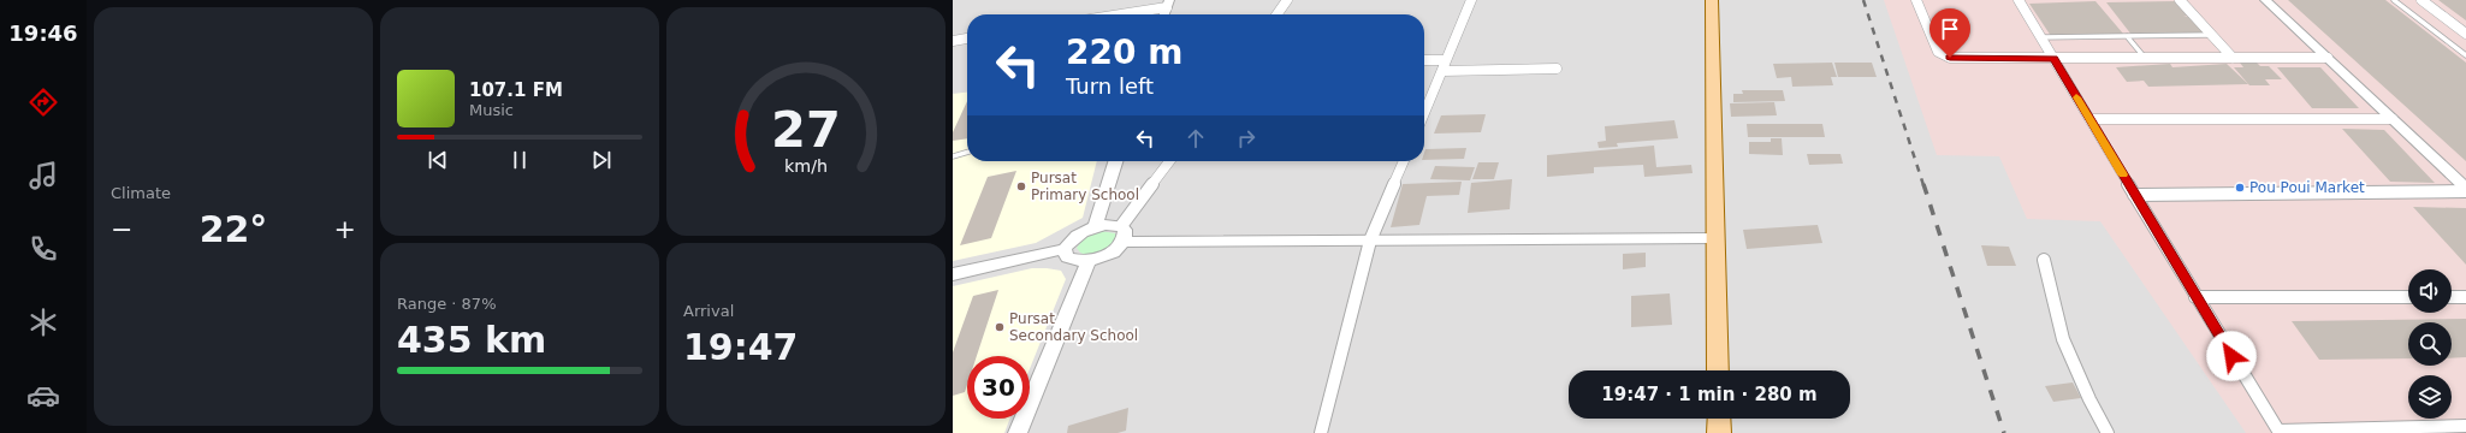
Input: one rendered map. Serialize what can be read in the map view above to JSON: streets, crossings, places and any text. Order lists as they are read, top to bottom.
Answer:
{
  "places": ["Pursat Primary School", "Pou Poui Market", "Pursat Secondary School"],
  "page": {
    "tabs": "19:46",
    "tile": [
      "Climate",
      ["Range · 87%", "435 km"],
      ["Arrival", "19:47"]
    ],
    "turn": ["220 m", "Turn left"],
    "song": ["107.1 FM", "Music"],
    "heat": ["−", "22°", "+"],
    "limit": "30",
    "trip": "19:47 · 1 min · 280 m",
    "gauge": ["27", "km/h"]
  }
}
